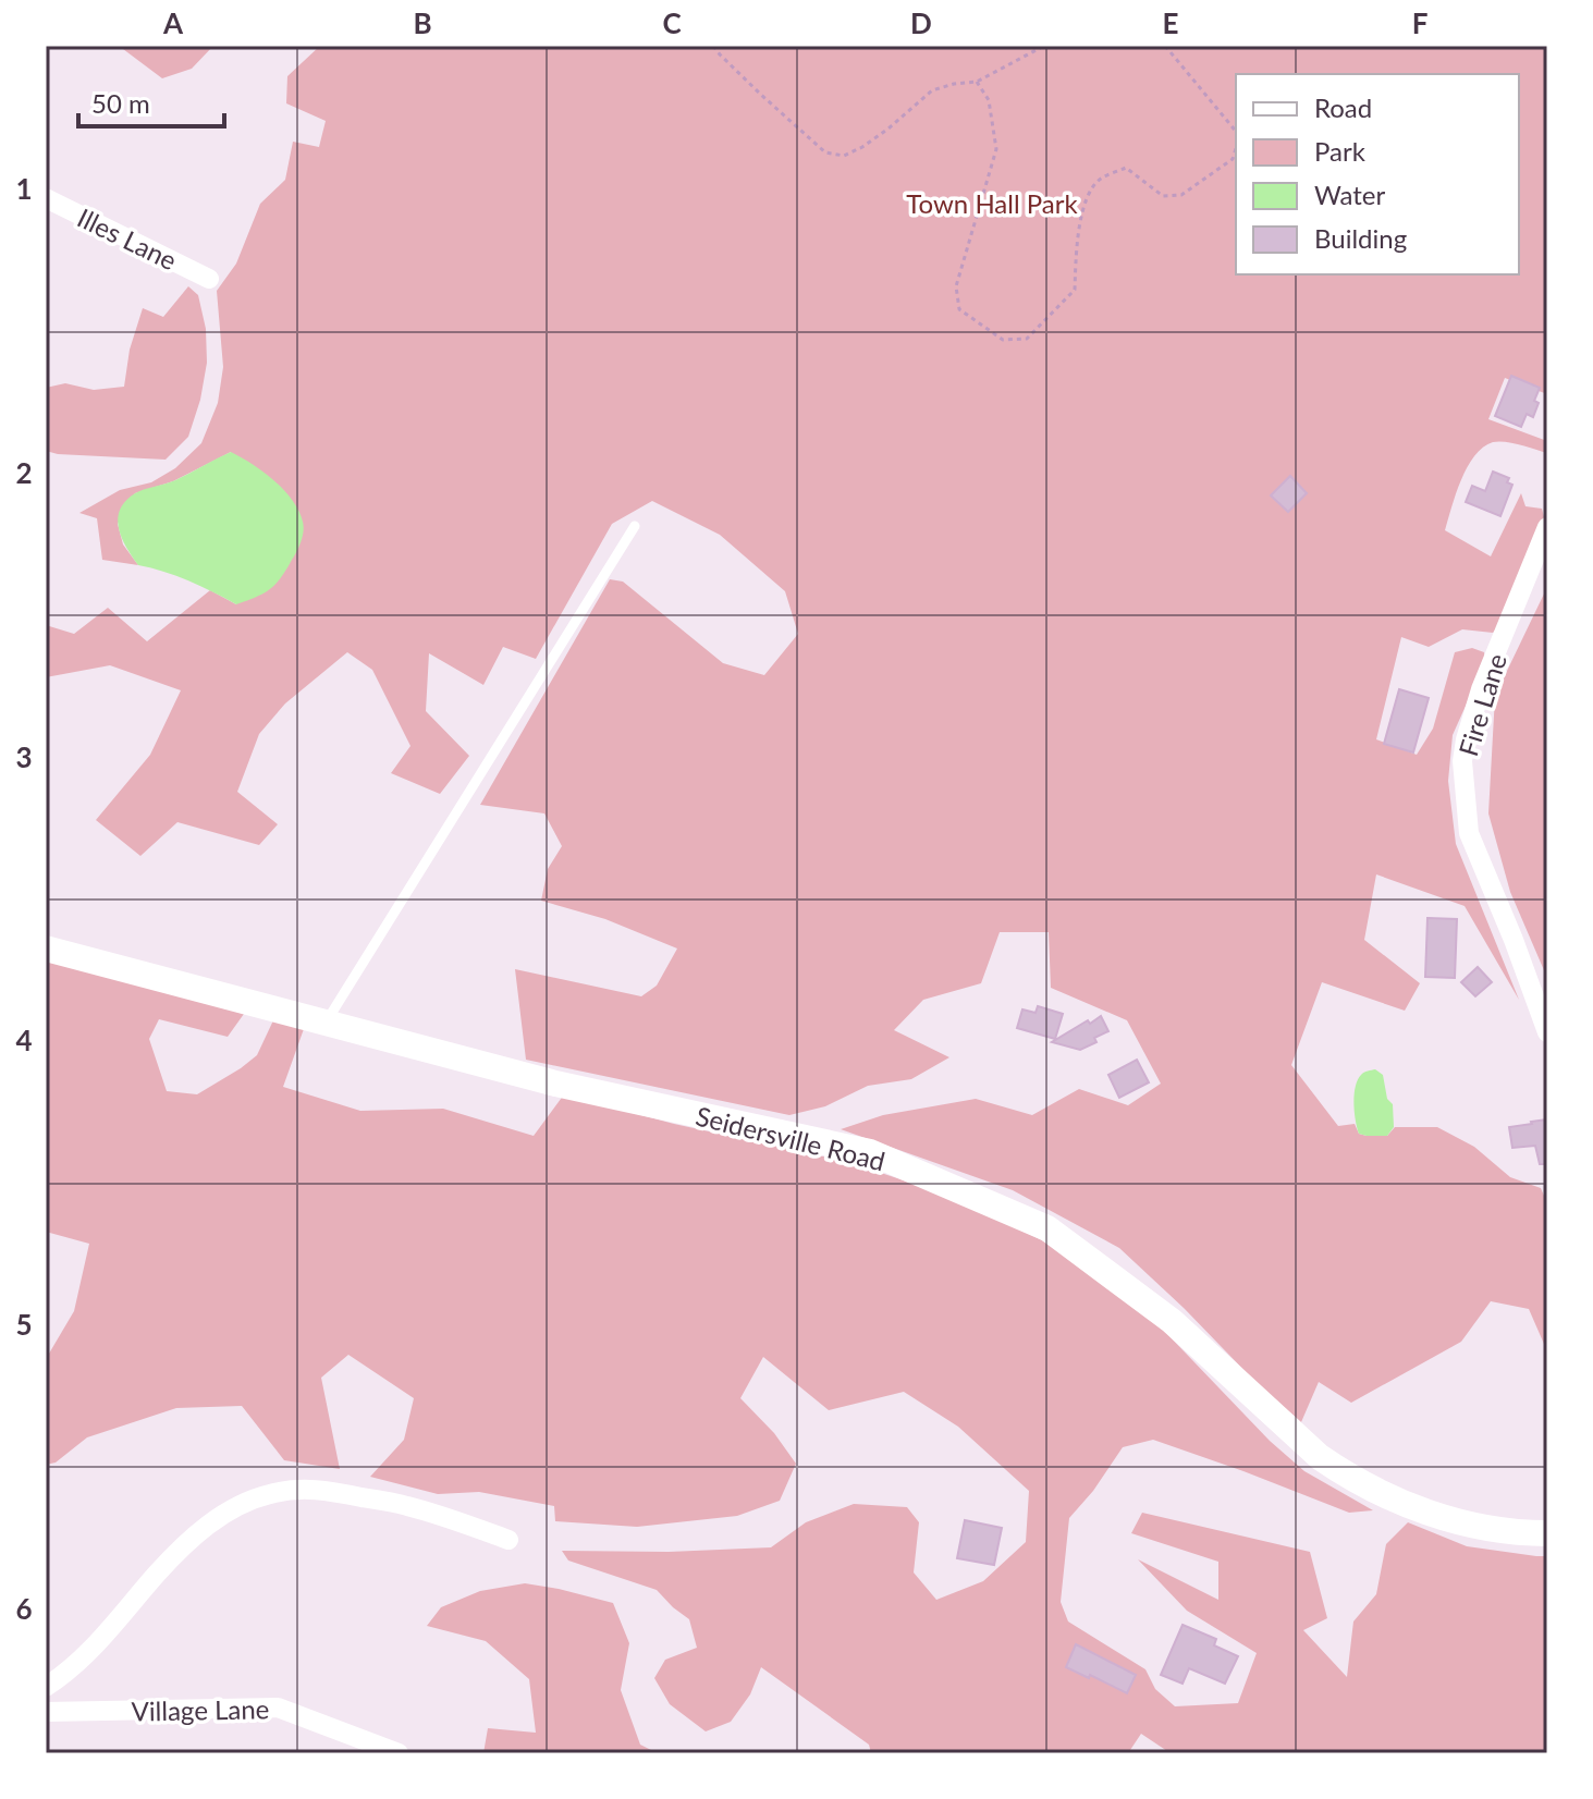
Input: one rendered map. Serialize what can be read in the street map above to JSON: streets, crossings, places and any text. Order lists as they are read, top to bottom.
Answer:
{
  "streets": {
    "street": [
      "Illes Lane",
      "Fire Lane",
      "Seidersville Road",
      "Village Lane"
    ]
  },
  "parks": ["Town Hall Park"],
  "legend": [
    "Road",
    "Park",
    "Water",
    "Building"
  ],
  "scale_bar": "50 m",
  "grid": {
    "columns": [
      "A",
      "B",
      "C",
      "D",
      "E",
      "F"
    ],
    "rows": [
      "1",
      "2",
      "3",
      "4",
      "5",
      "6"
    ]
  }
}
